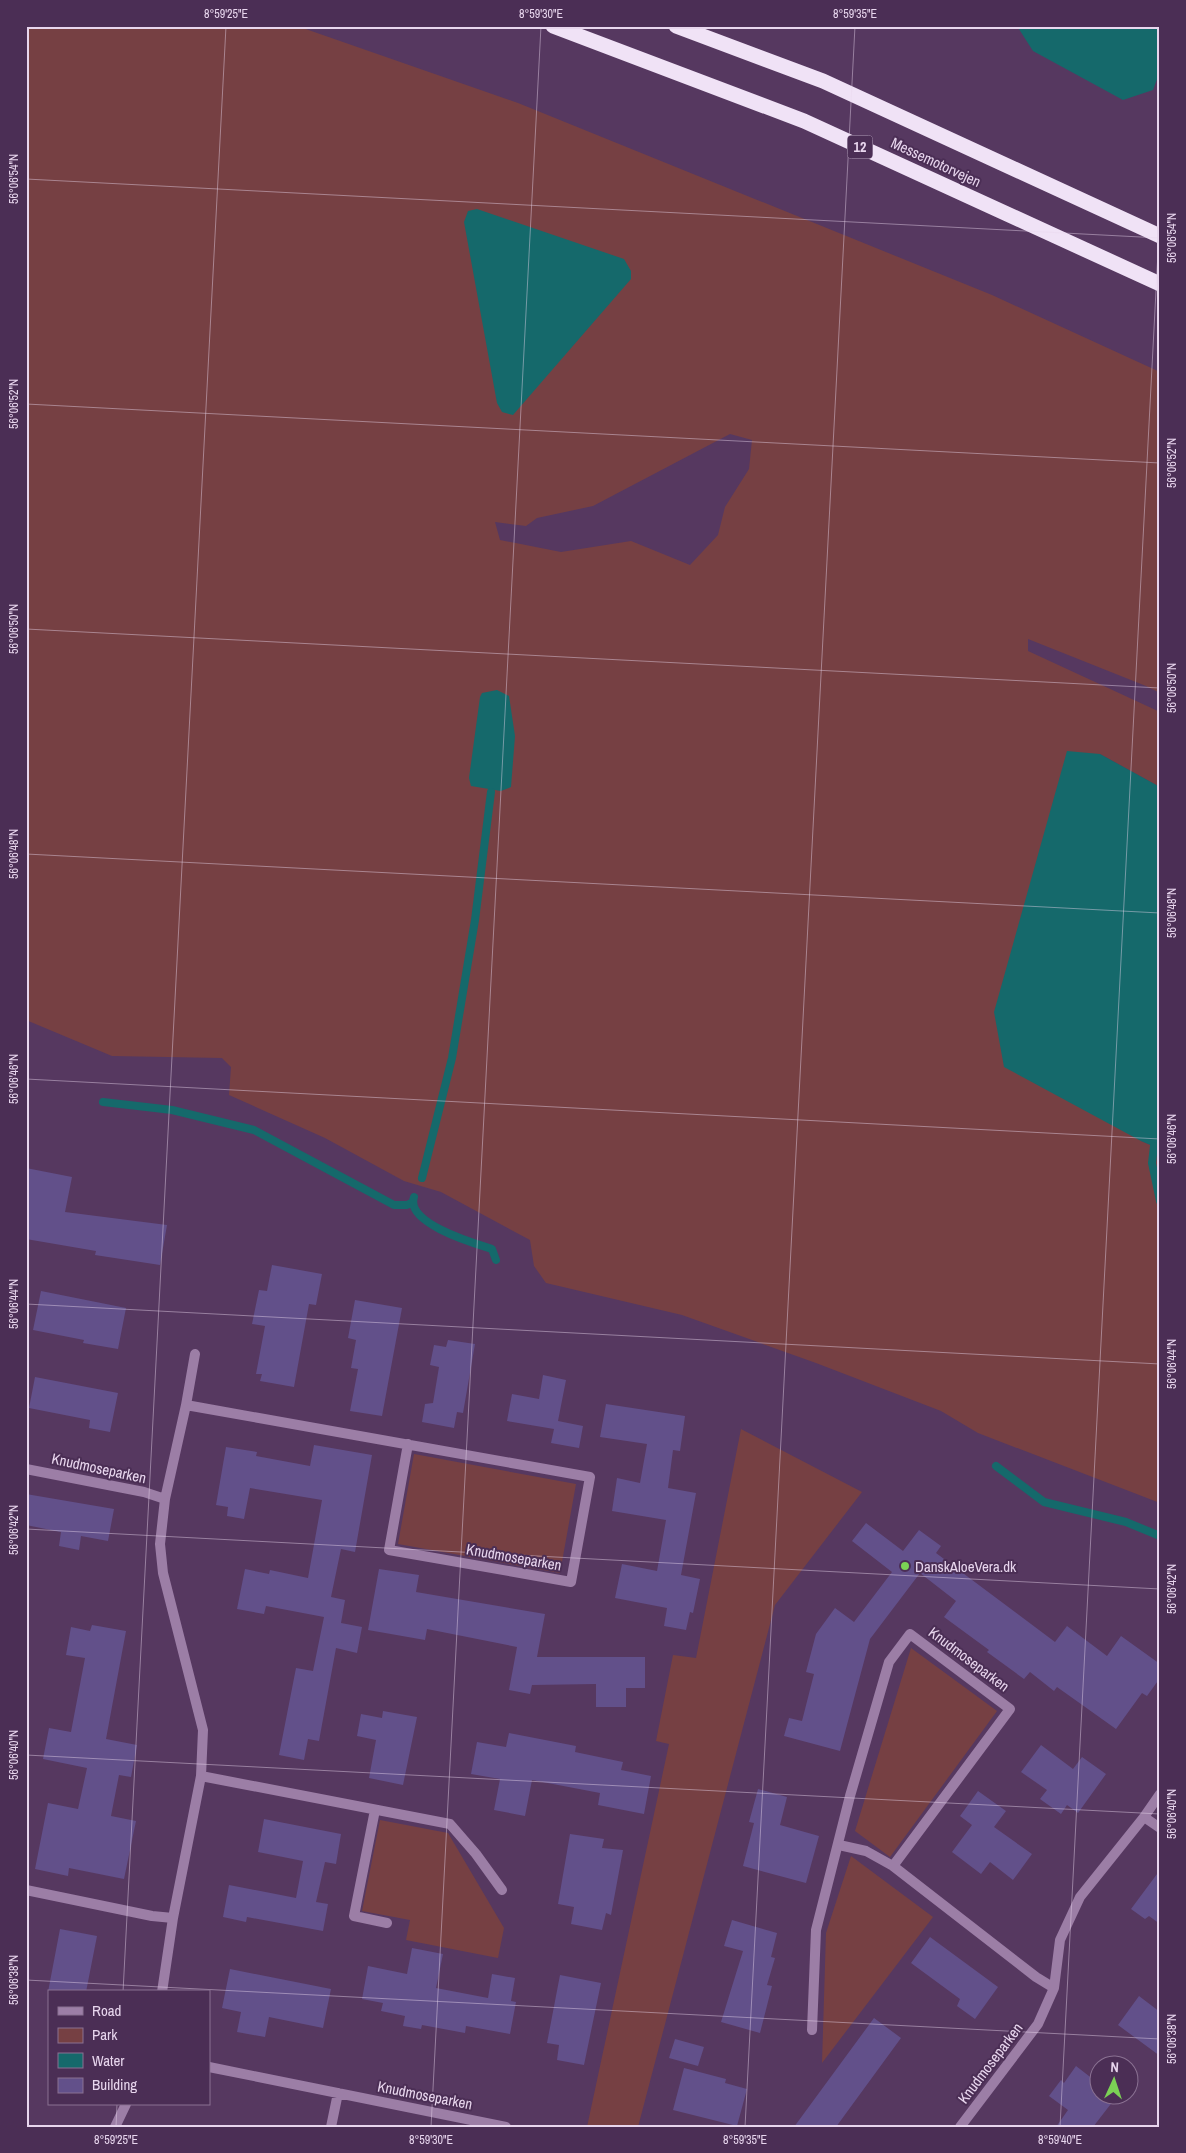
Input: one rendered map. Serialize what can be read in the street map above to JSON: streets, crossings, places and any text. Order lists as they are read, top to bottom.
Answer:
{
  "streets": {
    "highway": ["12", "Messemotorvejen"],
    "street": ["Knudmoseparken"]
  },
  "places": ["DanskAloeVera.dk"],
  "legend": [
    "Road",
    "Park",
    "Water",
    "Building"
  ],
  "north": "top",
  "coordinates": [
    "8°59'25\"E",
    "8°59'30\"E",
    "8°59'35\"E",
    "56°06'54\"N",
    "56°06'52\"N",
    "56°06'50\"N",
    "56°06'48\"N",
    "56°06'46\"N",
    "56°06'44\"N",
    "56°06'42\"N",
    "56°06'40\"N",
    "56°06'38\"N",
    "8°59'40\"E"
  ]
}
